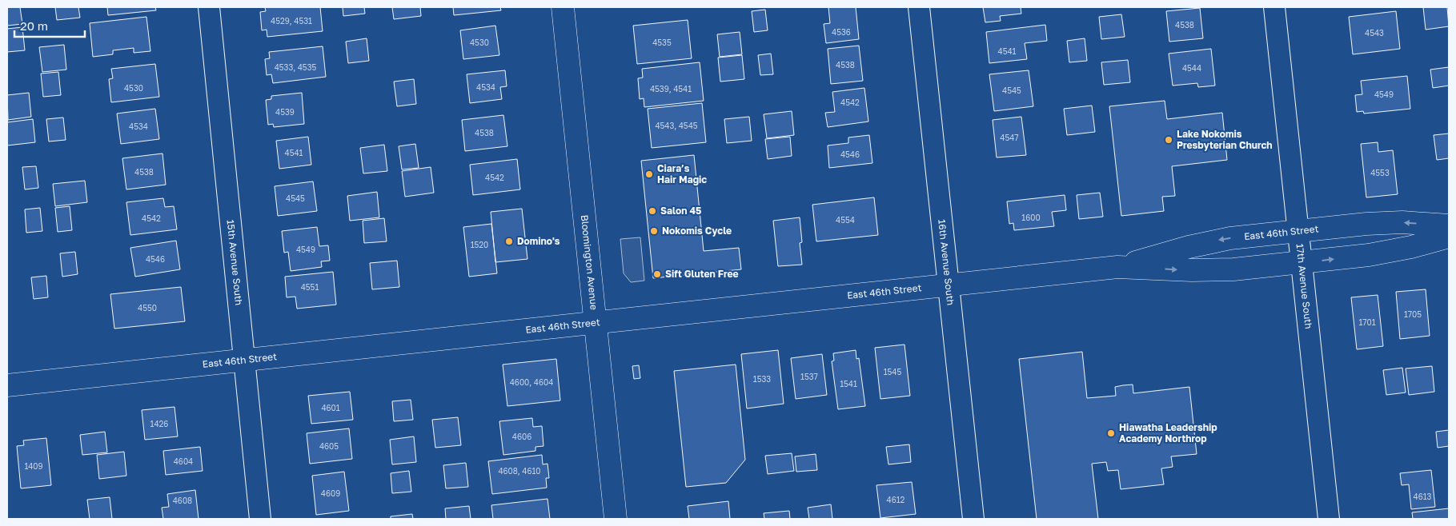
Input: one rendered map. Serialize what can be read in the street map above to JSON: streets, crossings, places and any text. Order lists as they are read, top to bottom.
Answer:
{
  "streets": {
    "main road": ["East 46th Street", "Bloomington Avenue"],
    "street": ["15th Avenue South", "16th Avenue South", "17th Avenue South"]
  },
  "crossings": [
    ["East 46th Street", "15th Avenue South"],
    ["East 46th Street", "Bloomington Avenue"],
    ["East 46th Street", "16th Avenue South"],
    ["East 46th Street", "17th Avenue South"]
  ],
  "places": [
    "Lake Nokomis Presbyterian Church",
    "Ciara’s Hair Magic",
    "Salon 45",
    "Nokomis Cycle",
    "Domino's",
    "Sift Gluten Free",
    "Hiawatha Leadership Academy Northrop"
  ],
  "house_numbers": [
    "4529, 4531",
    "4538",
    "4536",
    "4543",
    "4530",
    "4535",
    "4541",
    "4538",
    "4533, 4535",
    "4544",
    "4534",
    "4530",
    "4539, 4541",
    "4545",
    "4549",
    "4542",
    "4539",
    "4543, 4545",
    "4534",
    "4538",
    "4547",
    "4541",
    "4546",
    "4538",
    "4553",
    "4542",
    "4545",
    "1600",
    "4542",
    "4554",
    "1520",
    "4549",
    "4546",
    "4551",
    "4550",
    "1705",
    "1701",
    "1545",
    "1537",
    "1533",
    "4600, 4604",
    "1541",
    "4601",
    "1426",
    "4606",
    "4605",
    "4604",
    "1409",
    "4608, 4610",
    "4609",
    "4613",
    "4612",
    "4608"
  ],
  "scale_bar": "20 m"
}
